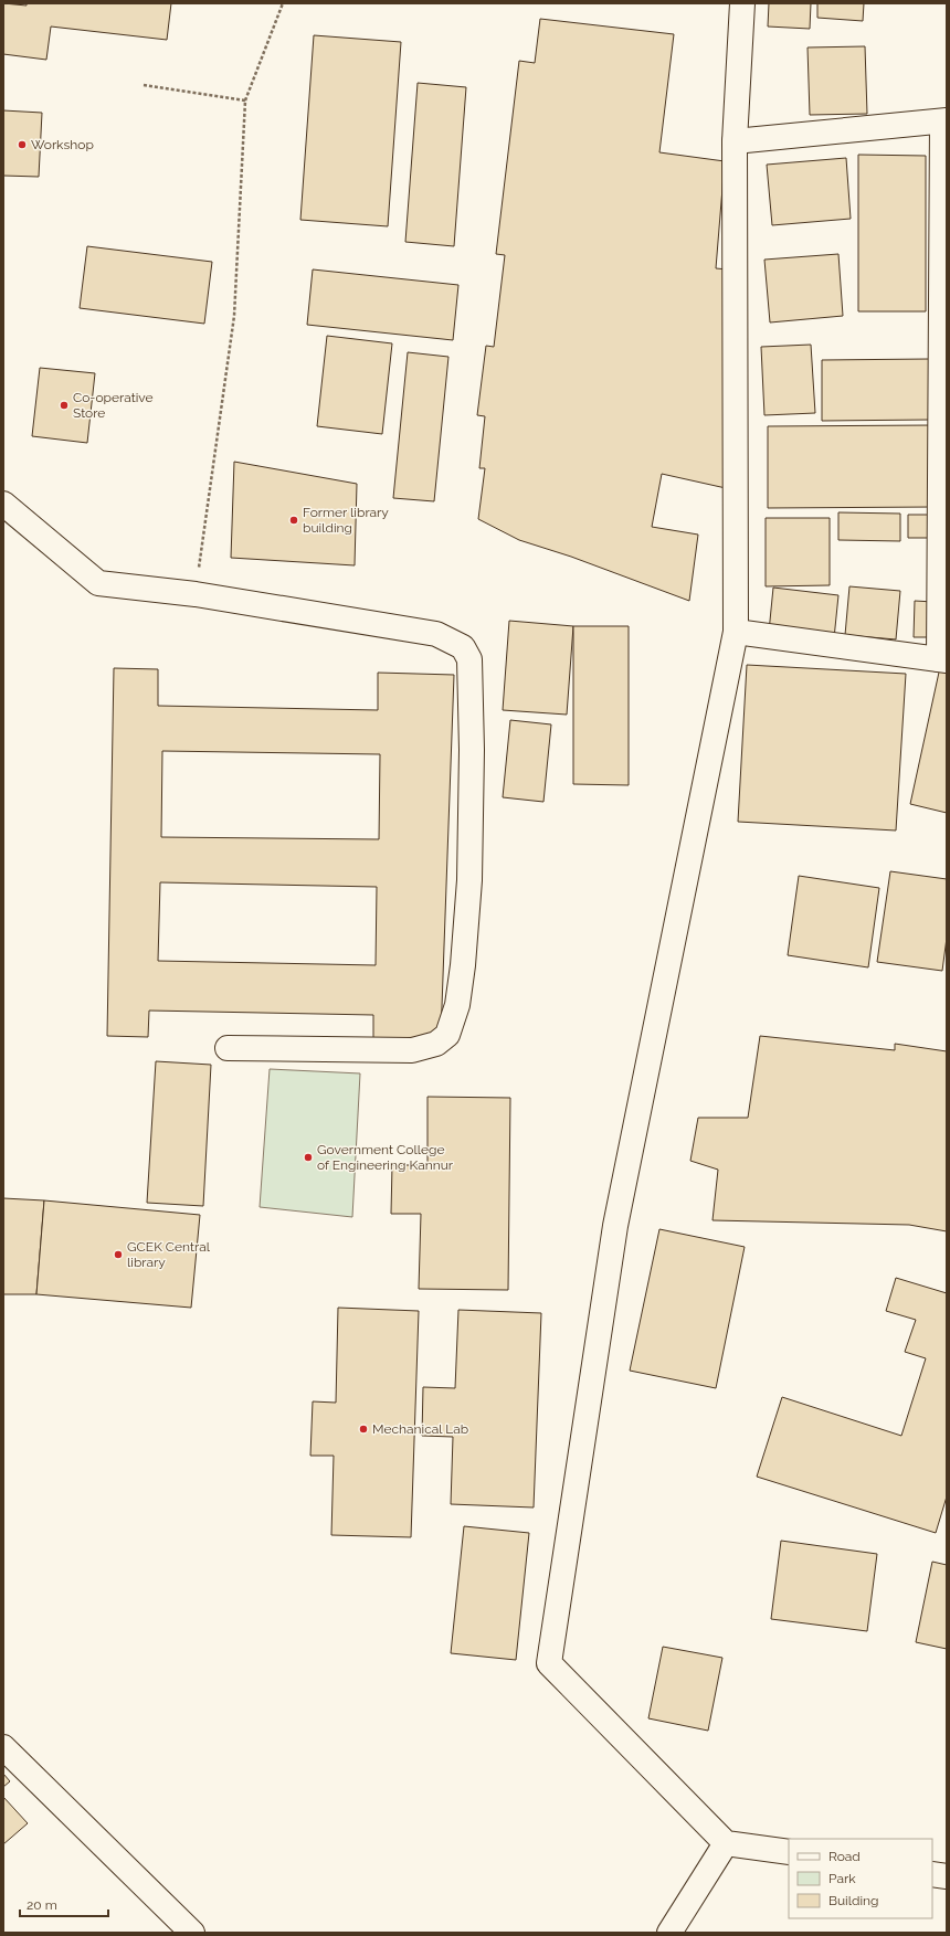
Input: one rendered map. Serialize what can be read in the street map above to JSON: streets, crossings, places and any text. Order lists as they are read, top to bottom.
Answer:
{
  "places": [
    "Workshop",
    "Co-operative Store",
    "Former library building",
    "Government College of Engineering Kannur",
    "GCEK Central library",
    "Mechanical Lab"
  ],
  "legend": ["Road", "Park", "Building"],
  "scale_bar": "20 m"
}
